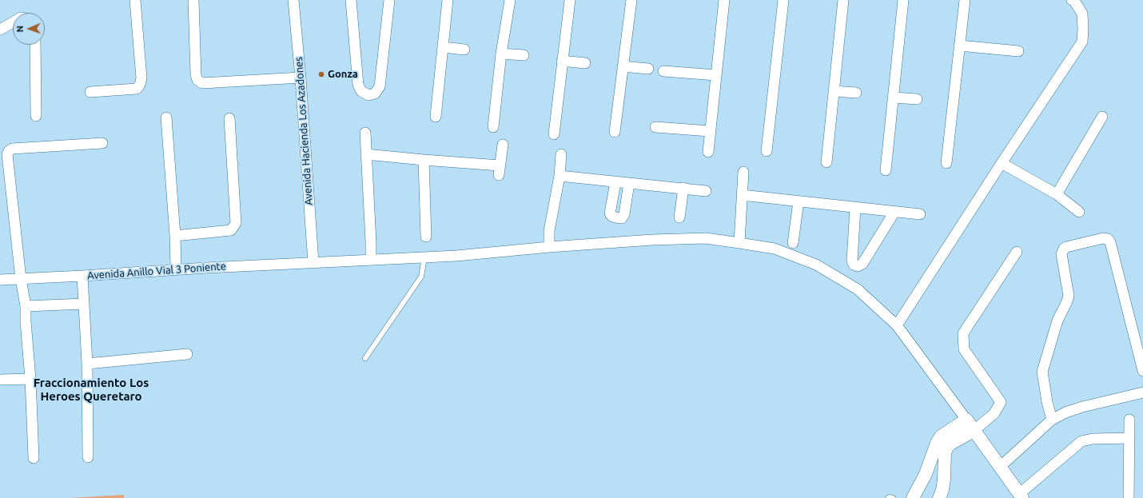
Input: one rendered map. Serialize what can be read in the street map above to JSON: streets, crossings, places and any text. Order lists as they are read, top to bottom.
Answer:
{
  "streets": {
    "street": ["Avenida Hacienda Los Azadones", "Avenida Anillo Vial 3 Poniente"]
  },
  "crossings": [
    ["Avenida Hacienda Los Azadones", "Avenida Anillo Vial 3 Poniente"]
  ],
  "districts": ["Fraccionamiento Los Heroes Queretaro"],
  "places": ["Gonza"],
  "north": "left"
}
